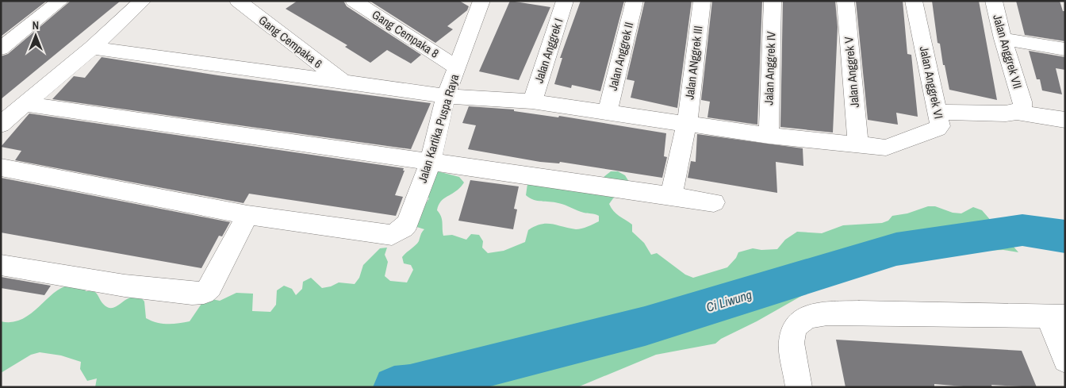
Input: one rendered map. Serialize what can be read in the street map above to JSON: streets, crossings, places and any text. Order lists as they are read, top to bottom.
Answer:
{
  "streets": {
    "street": [
      "Gang Cempaka 8",
      "Gang Cempaka 6",
      "Jalan Anggrek I",
      "Jalan Anggrek VII",
      "Jalan Anggrek II",
      "Jalan ANggrek III",
      "Jalan Anggrek IV",
      "Jalan Anggrek V",
      "Jalan Anggrek VI",
      "Jalan Kartika Puspa Raya"
    ]
  },
  "crossings": [
    ["Gang Cempaka 8", "Jalan Kartika Puspa Raya"],
    ["Jalan Anggrek V", "Jalan Anggrek VI"]
  ],
  "water": ["Ci Liwung"],
  "north": "top"
}
